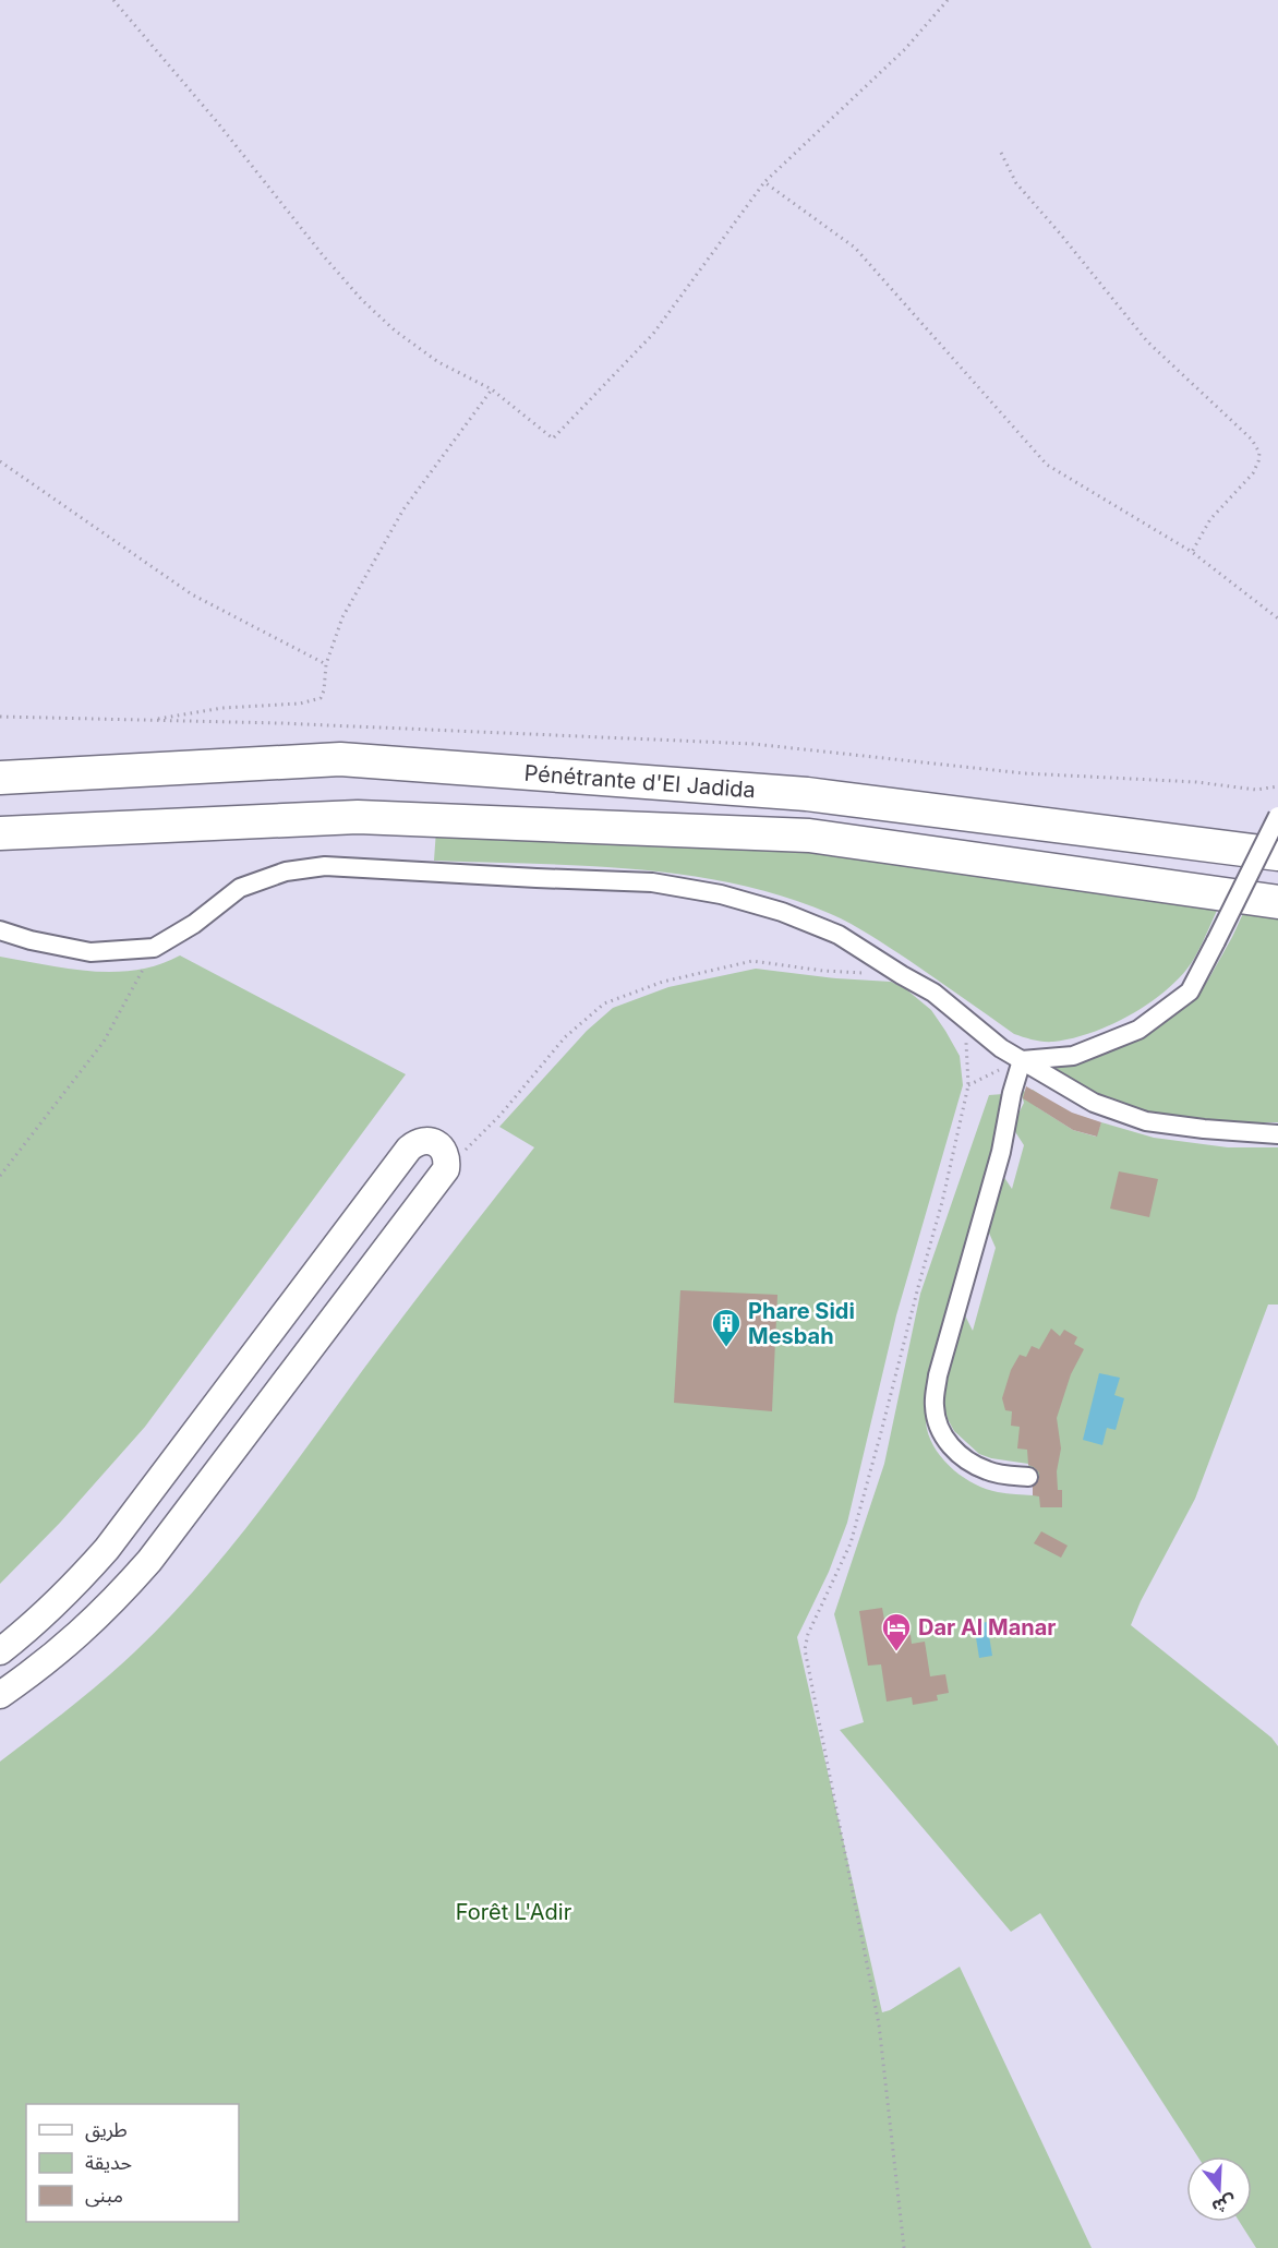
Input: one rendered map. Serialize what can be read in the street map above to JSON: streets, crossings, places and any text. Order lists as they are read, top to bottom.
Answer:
{
  "streets": {
    "highway": ["Pénétrante d'El Jadida"]
  },
  "parks": ["Forêt L'Adir"],
  "places": {
    "building": ["Phare Sidi Mesbah"],
    "hotel": ["Dar Al Manar"]
  },
  "legend": ["طريق", "حديقة", "مبنى"],
  "north": "bottom"
}
